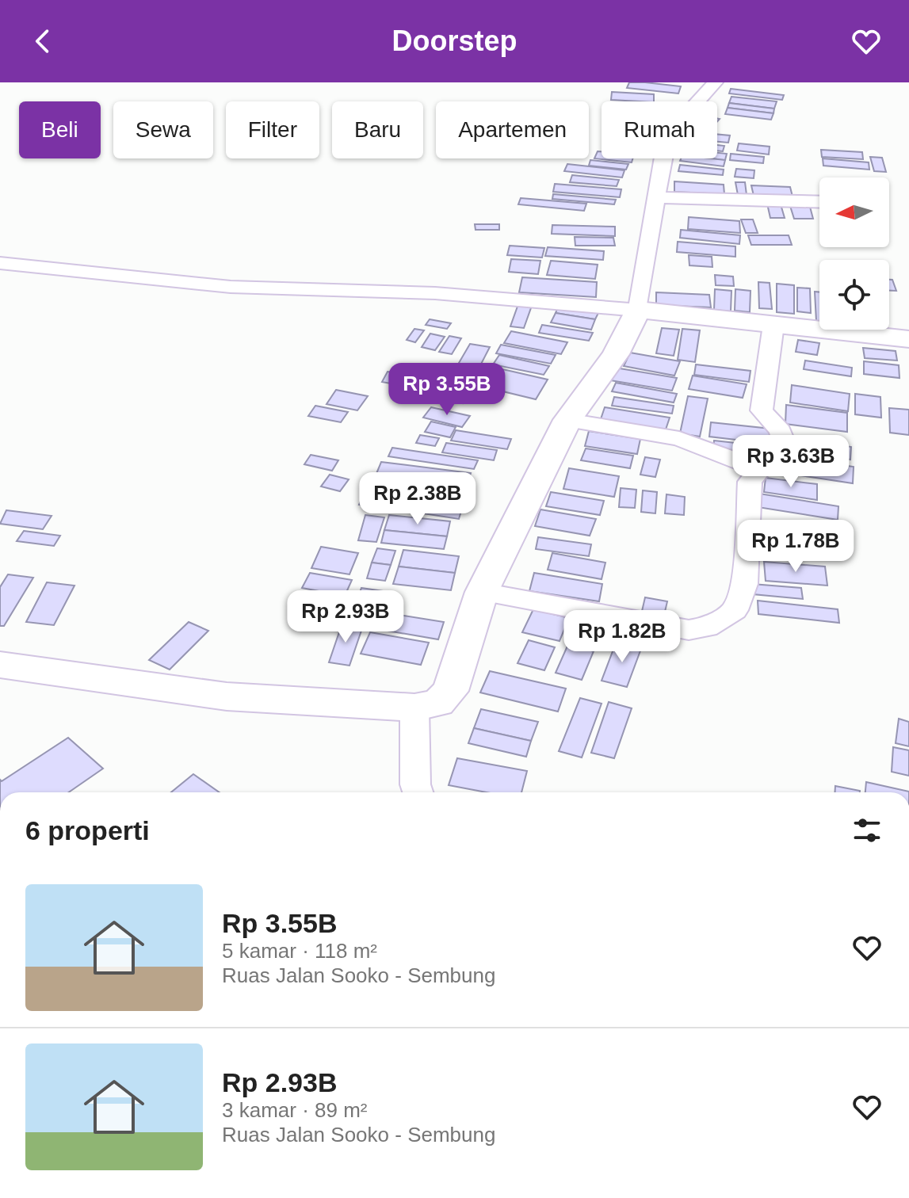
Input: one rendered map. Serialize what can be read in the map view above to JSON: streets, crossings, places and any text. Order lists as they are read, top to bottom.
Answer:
{
  "north": "left",
  "page": {
    "header": "Doorstep",
    "chip": [
      "Beli",
      "Sewa",
      "Filter",
      "Baru",
      "Apartemen",
      "Rumah"
    ],
    "price": [
      "Rp 3.55B",
      "Rp 3.63B",
      "Rp 2.38B",
      "Rp 1.78B",
      "Rp 2.93B",
      "Rp 1.82B"
    ],
    "heading": "6 properti",
    "list": [
      {
        "name": "Rp 3.55B",
        "note": "5 kamar · 118 m² · Ruas Jalan Sooko - Sembung"
      },
      {
        "name": "Rp 2.93B",
        "note": "3 kamar · 89 m² · Ruas Jalan Sooko - Sembung"
      }
    ]
  }
}
